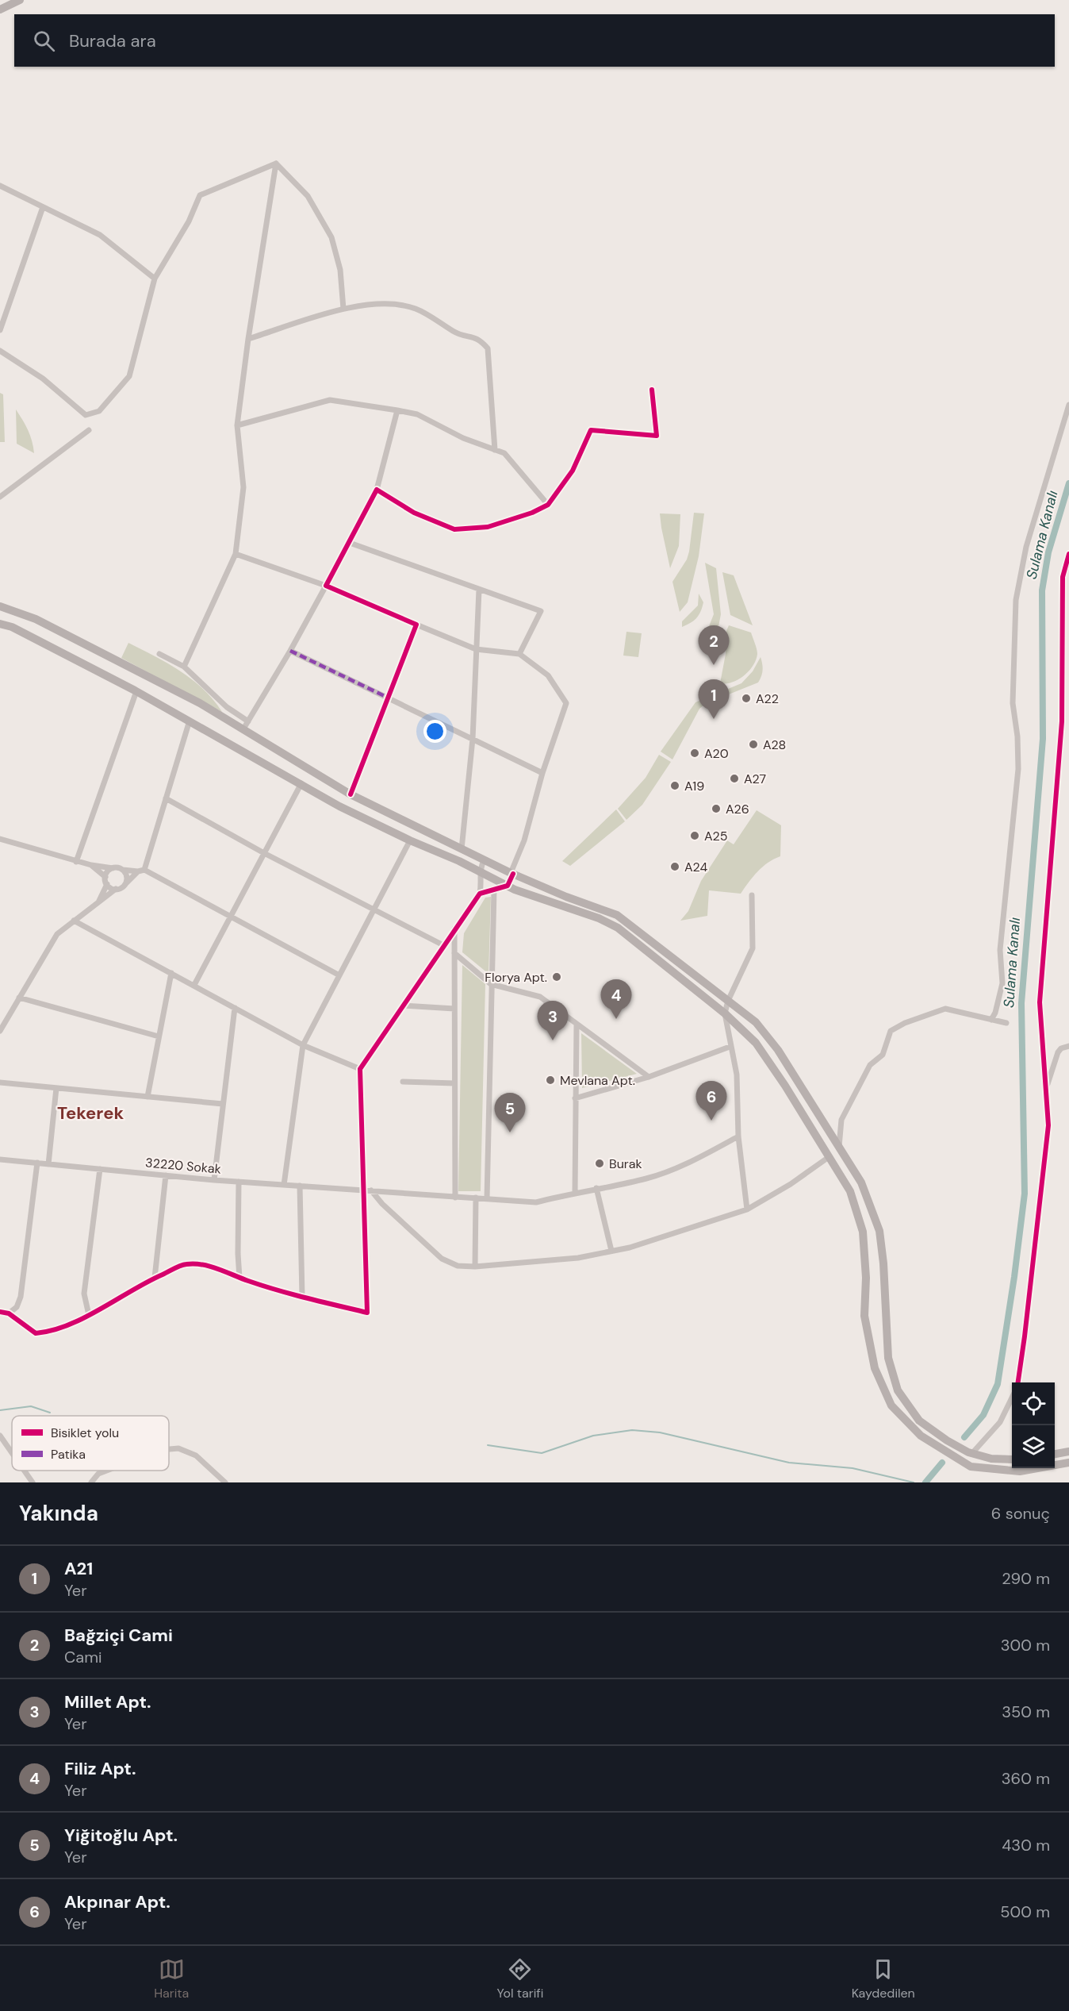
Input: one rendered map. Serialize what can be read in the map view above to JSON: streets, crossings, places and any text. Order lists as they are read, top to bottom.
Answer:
{
  "streets": {
    "street": ["32220 Sokak"]
  },
  "districts": ["Tekerek"],
  "water": ["Sulama Kanalı"],
  "places": [
    "A22",
    "A28",
    "A20",
    "A27",
    "A19",
    "A26",
    "A25",
    "A24",
    "Florya Apt.",
    "Mevlana Apt.",
    "Burak"
  ],
  "legend": ["Bisiklet yolu", "Patika"],
  "page": {
    "search": "Burada ara",
    "pins": [
      "2",
      "1",
      "4",
      "3",
      "6",
      "5"
    ],
    "heading": ["Yakında", "6 sonuç"],
    "list": [
      {
        "mark": "1",
        "name": "A21",
        "note": "Yer",
        "value": "290 m"
      },
      {
        "mark": "2",
        "name": "Bağziçi Cami",
        "note": "Cami",
        "value": "300 m"
      },
      {
        "mark": "3",
        "name": "Millet Apt.",
        "note": "Yer",
        "value": "350 m"
      },
      {
        "mark": "4",
        "name": "Filiz Apt.",
        "note": "Yer",
        "value": "360 m"
      },
      {
        "mark": "5",
        "name": "Yiğitoğlu Apt.",
        "note": "Yer",
        "value": "430 m"
      },
      {
        "mark": "6",
        "name": "Akpınar Apt.",
        "note": "Yer",
        "value": "500 m"
      }
    ],
    "nav": ["Harita", "Yol tarifi", "Kaydedilen"]
  }
}
